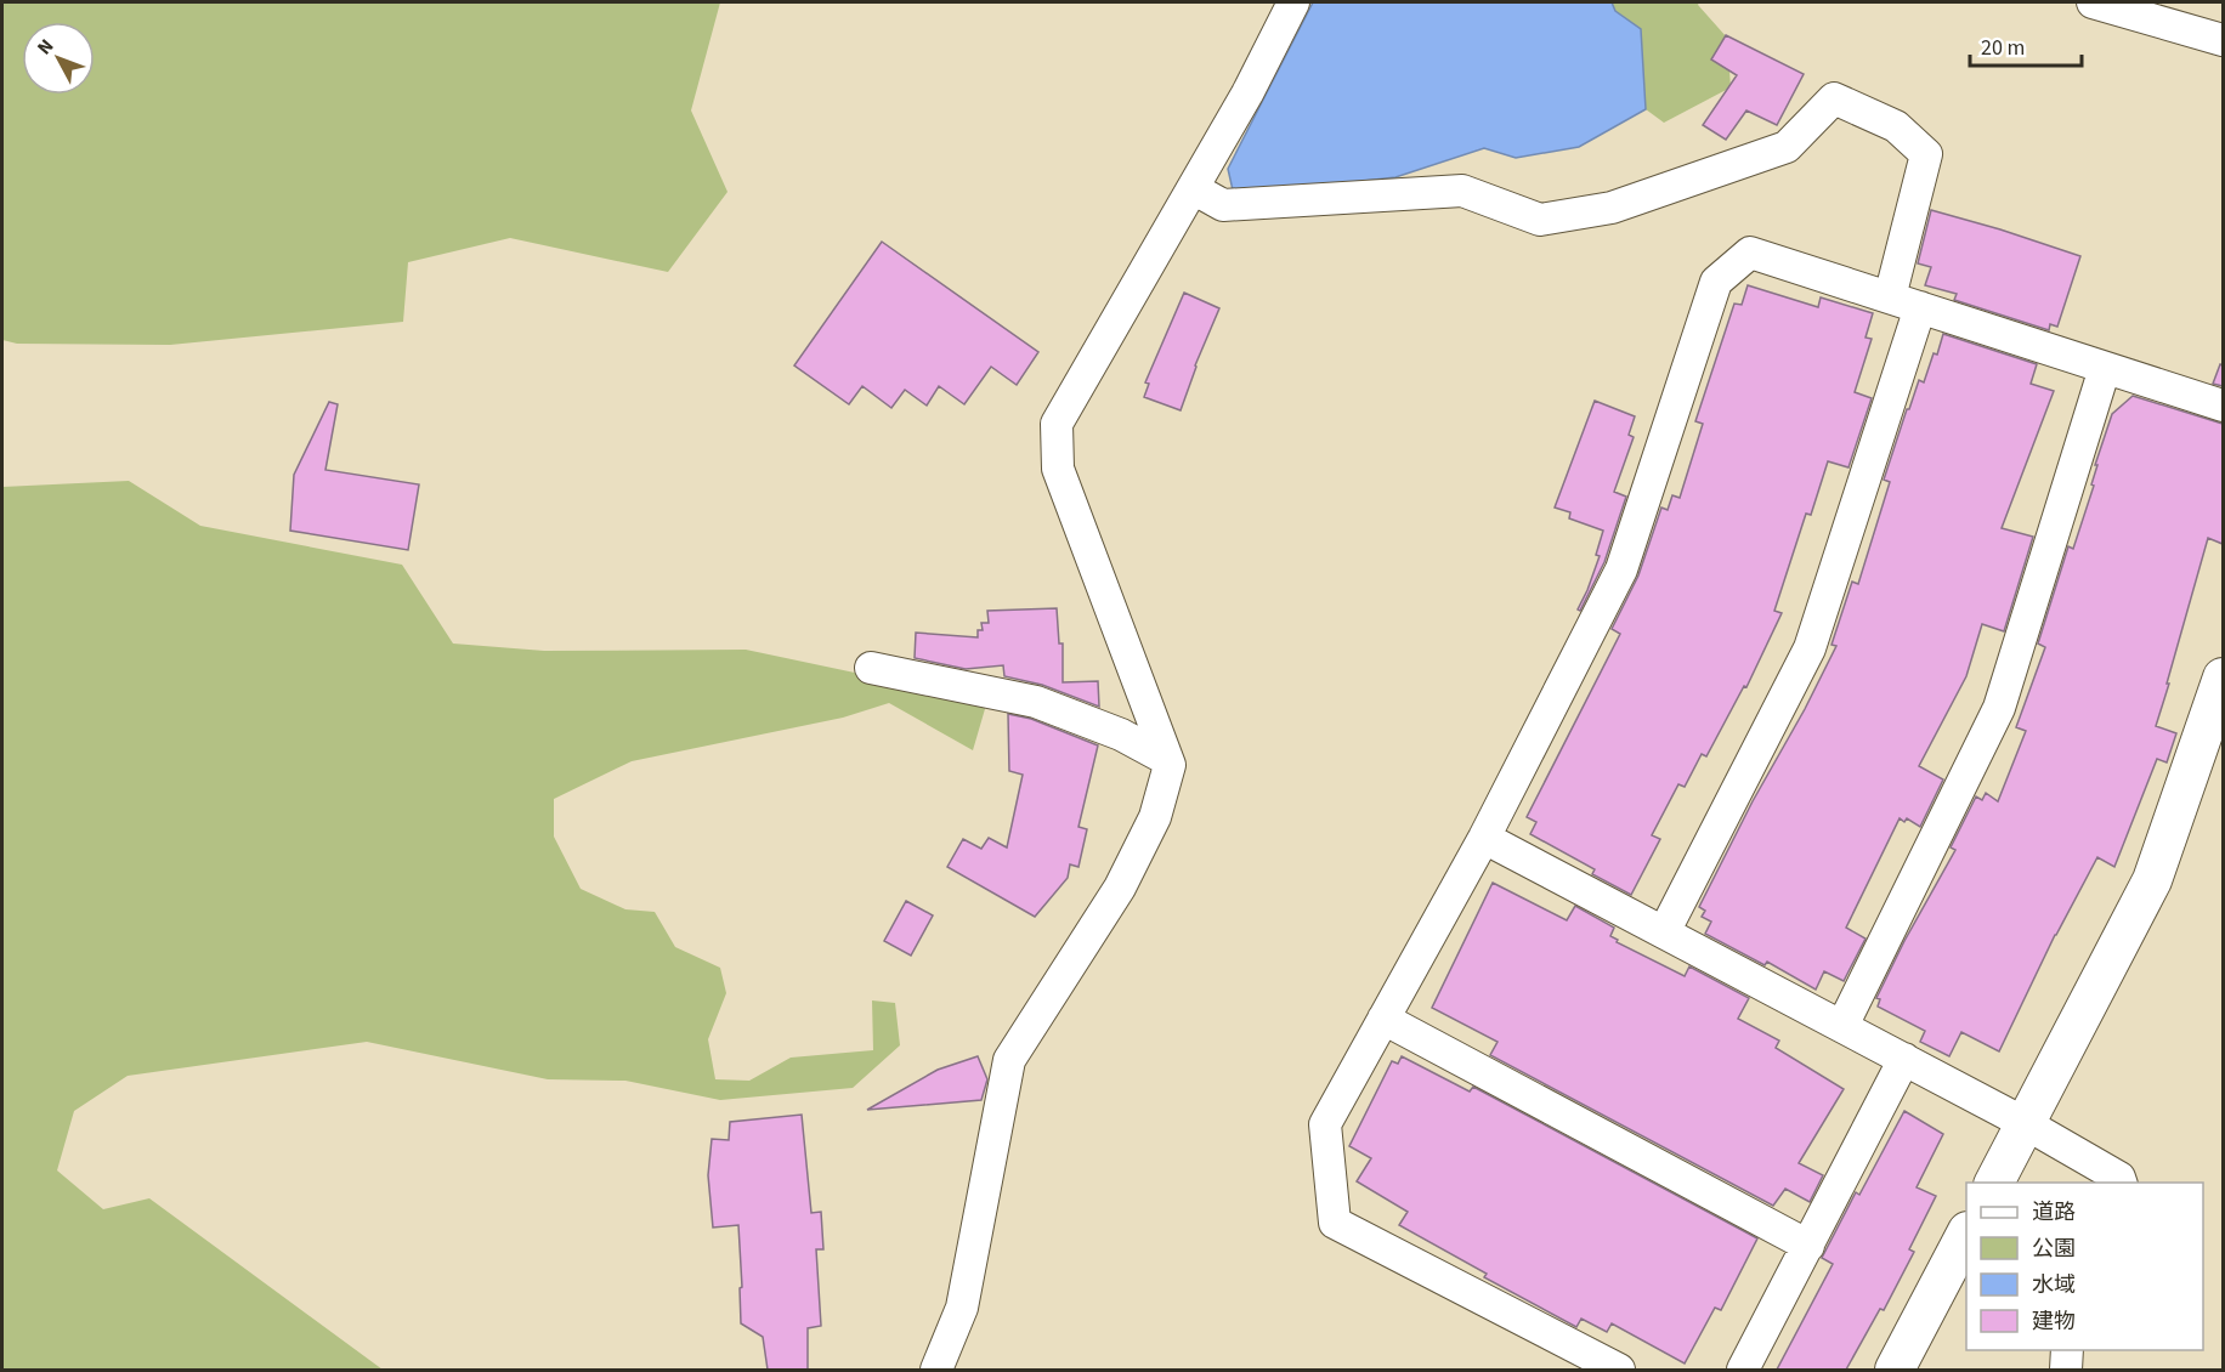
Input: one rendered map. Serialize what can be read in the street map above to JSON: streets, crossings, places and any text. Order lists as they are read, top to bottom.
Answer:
{
  "legend": [
    "道路",
    "公園",
    "水域",
    "建物"
  ],
  "scale_bar": "20 m",
  "north": "top left"
}
